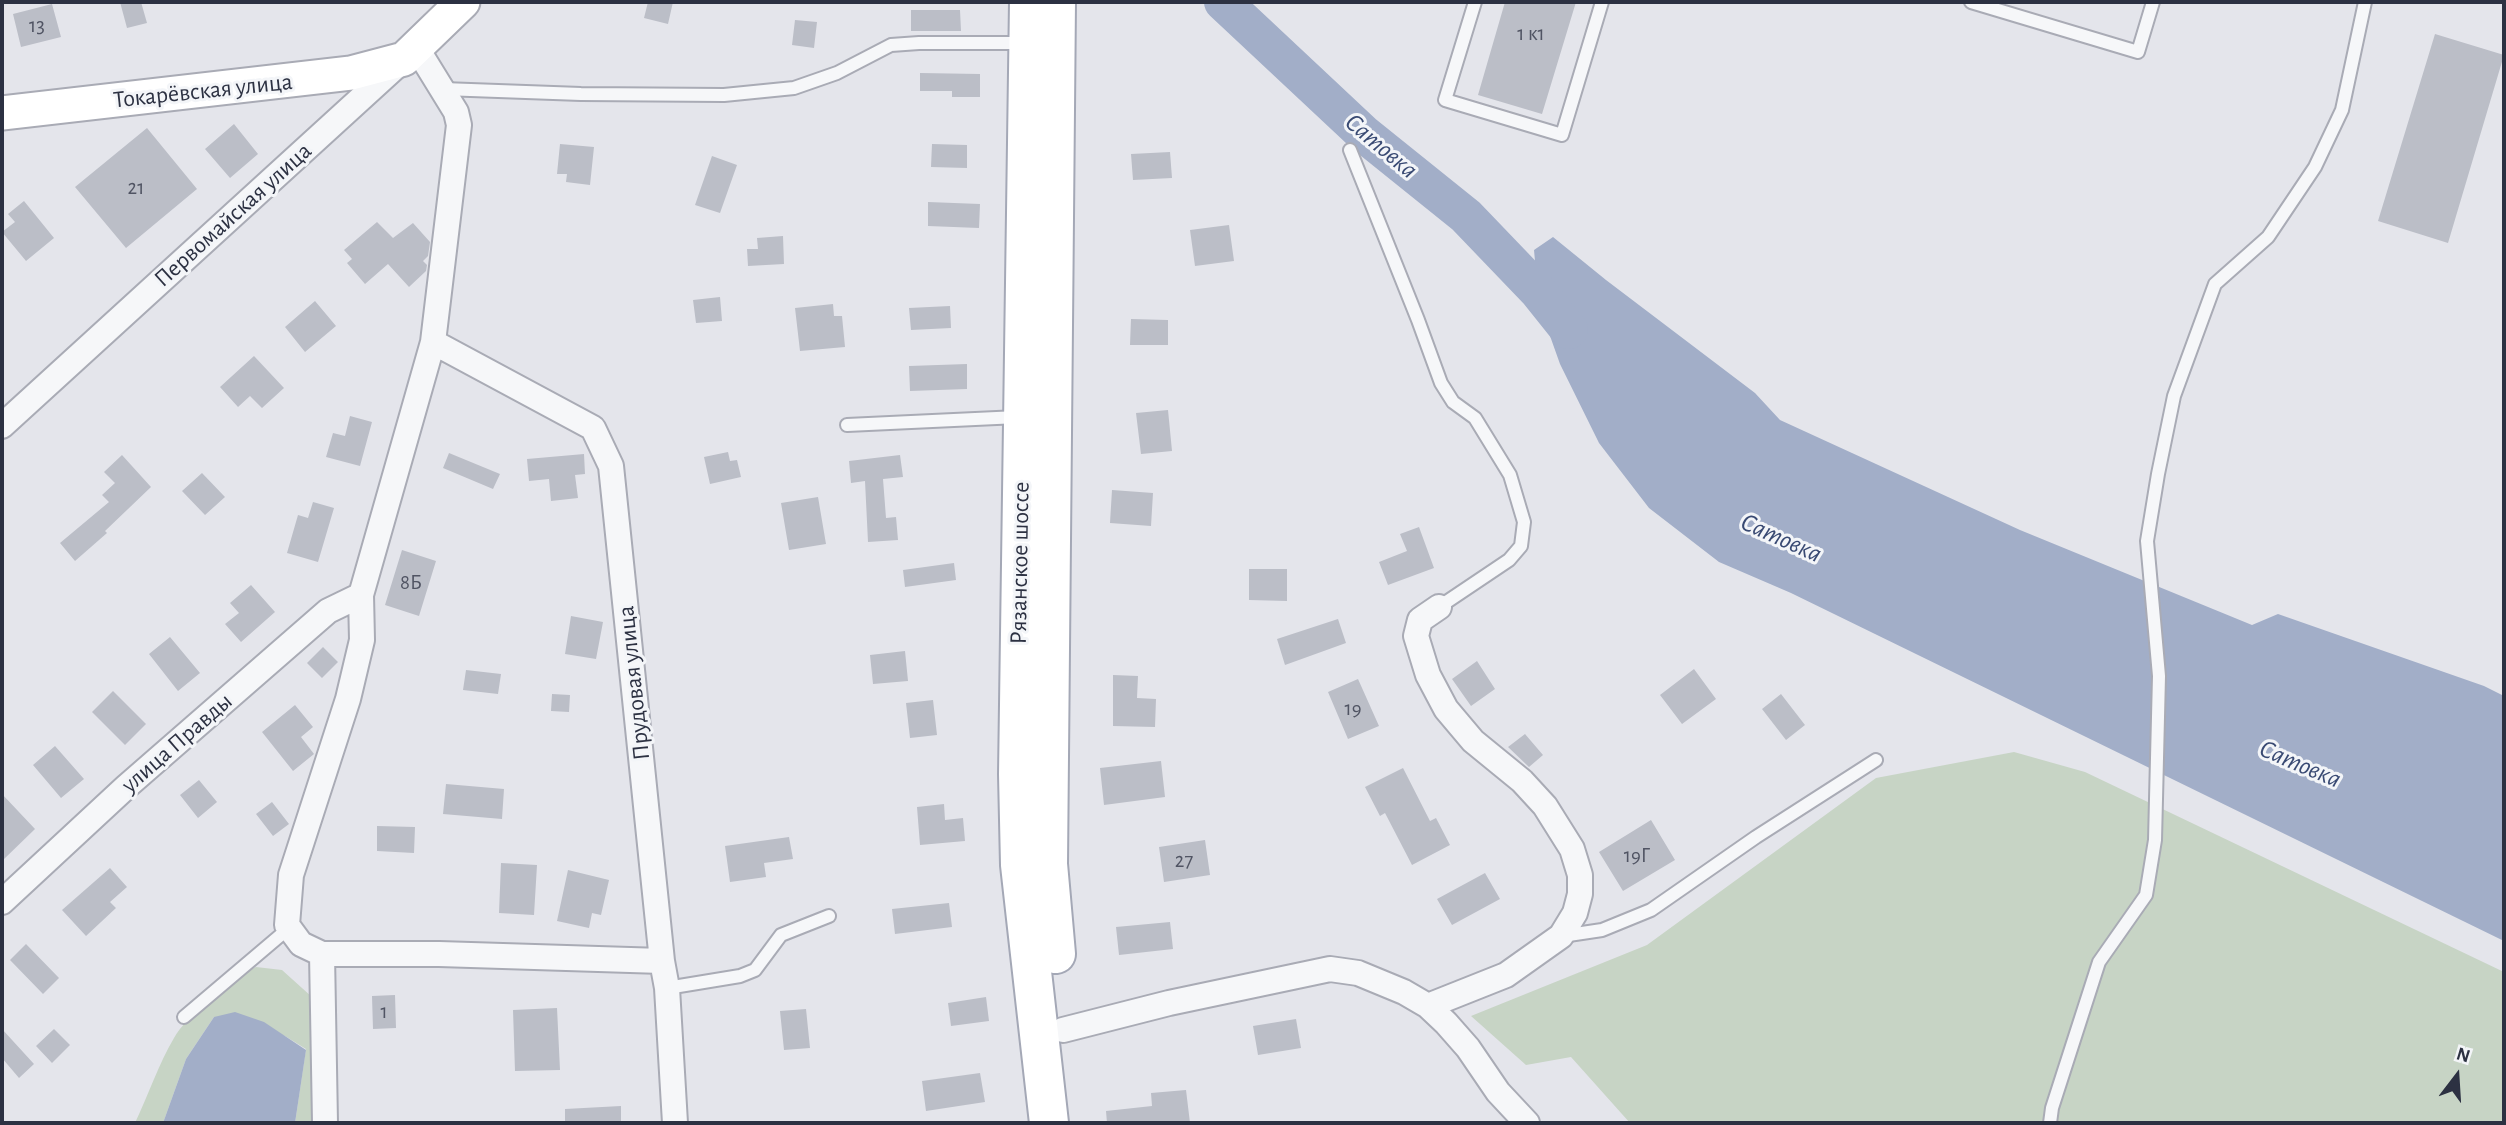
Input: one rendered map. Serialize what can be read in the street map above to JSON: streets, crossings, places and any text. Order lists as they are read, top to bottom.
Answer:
{
  "streets": {
    "main road": ["Токарёвская улица", "Первомайская улица", "Рязанское шоссе"],
    "street": ["Прудовая улица", "улица Правды"]
  },
  "crossings": [
    ["Токарёвская улица", "Первомайская улица"]
  ],
  "water": ["Сатовка"],
  "house_numbers": [
    "13",
    "1 к1",
    "21",
    "8Б",
    "19",
    "19Г",
    "27",
    "1"
  ],
  "north": "top"
}
